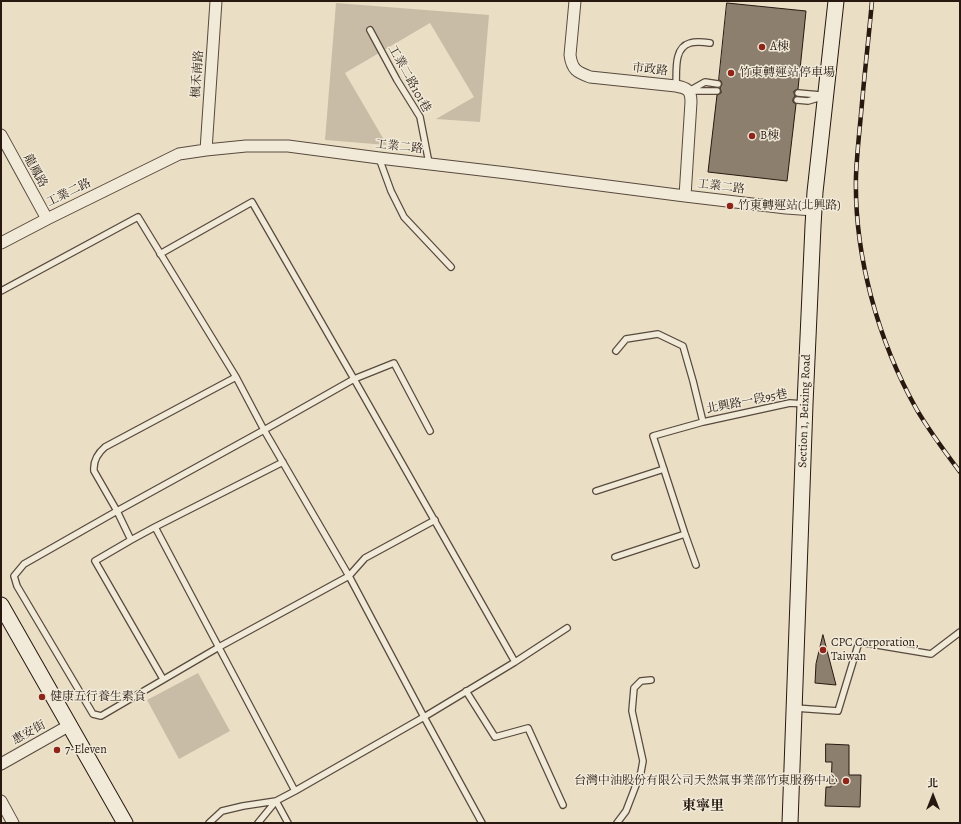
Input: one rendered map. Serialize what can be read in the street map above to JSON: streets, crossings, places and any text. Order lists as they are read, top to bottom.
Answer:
{
  "streets": {
    "street": [
      "市政路",
      "楓禾南路",
      "工業二路",
      "龍鳳路",
      "Section 1, Beixing Road",
      "惠安街"
    ],
    "lane": ["工業二路101巷", "北興路一段95巷"]
  },
  "crossings": [
    ["楓禾南路", "工業二路"],
    ["工業二路101巷", "工業二路"],
    ["工業二路", "龍鳳路"],
    ["工業二路", "Section 1, Beixing Road"],
    ["北興路一段95巷", "Section 1, Beixing Road"]
  ],
  "districts": ["東寧里"],
  "places": [
    "A棟",
    "竹東轉運站停車場",
    "B棟",
    "竹東轉運站(北興路)",
    "CPC Corporation, Taiwan",
    "健康五行養生素食",
    "7-Eleven",
    "台灣中油股份有限公司天然氣事業部竹東服務中心"
  ],
  "north": "top"
}
